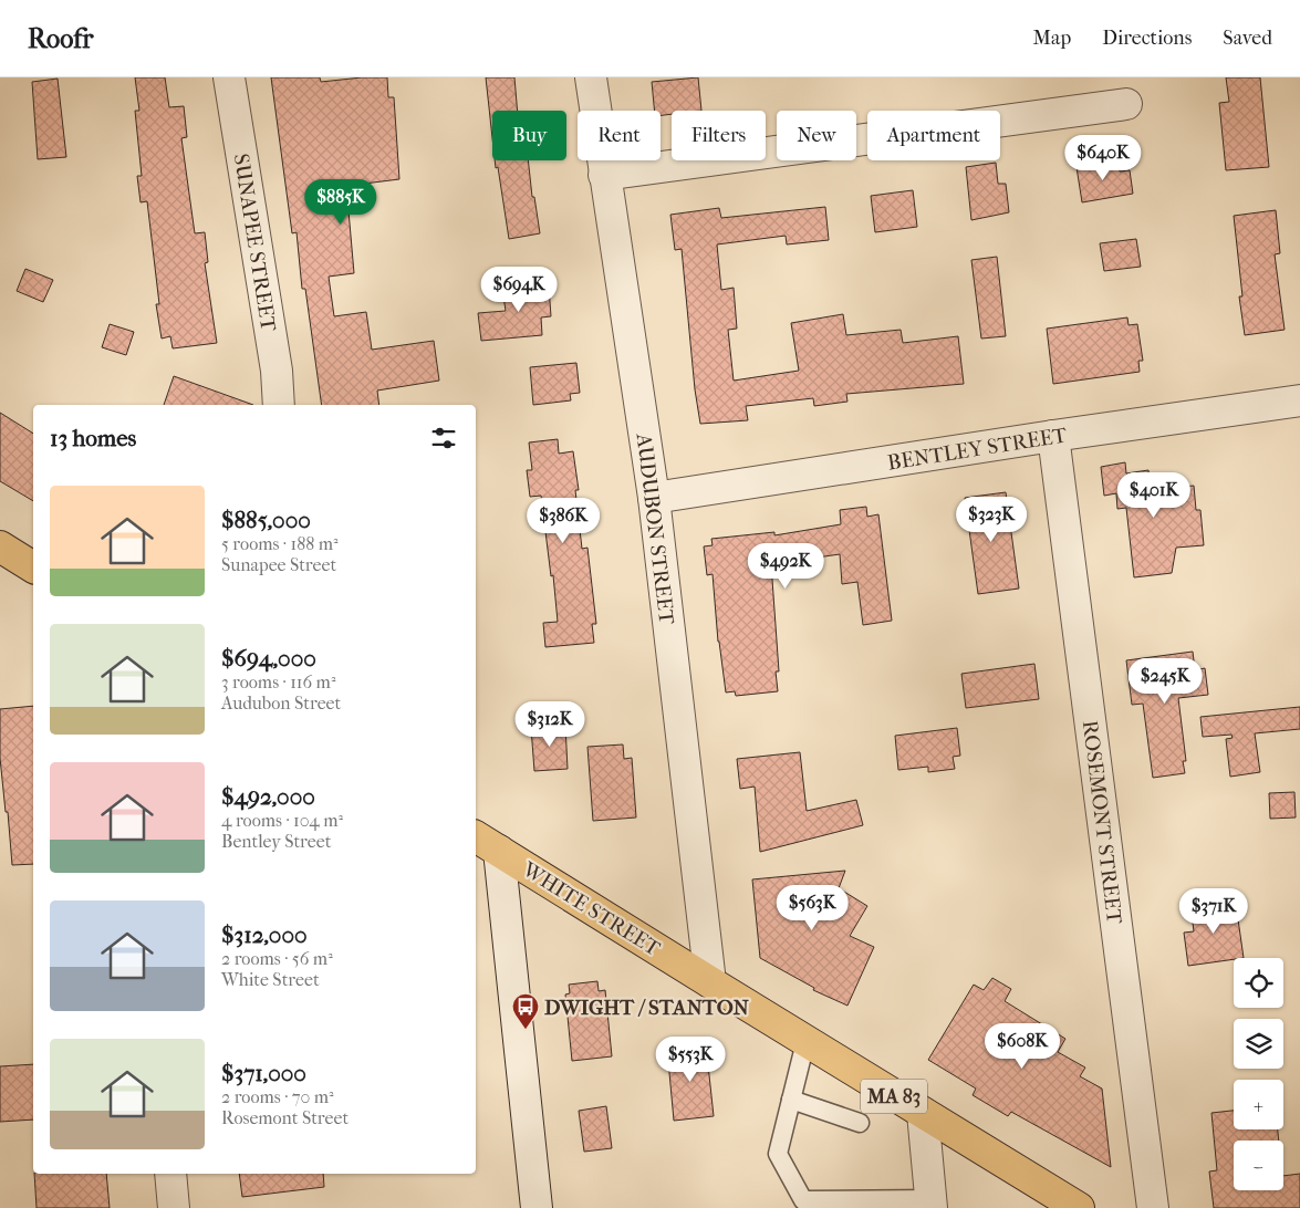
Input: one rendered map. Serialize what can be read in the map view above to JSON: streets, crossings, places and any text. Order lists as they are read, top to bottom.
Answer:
{
  "streets": {
    "main road": ["WHITE STREET", "MA 83"],
    "street": [
      "SUNAPEE STREET",
      "BENTLEY STREET",
      "AUDUBON STREET",
      "ROSEMONT STREET"
    ]
  },
  "crossings": [
    ["BENTLEY STREET", "AUDUBON STREET"],
    ["BENTLEY STREET", "ROSEMONT STREET"],
    ["AUDUBON STREET", "WHITE STREET"],
    ["AUDUBON STREET", "MA 83"],
    ["WHITE STREET", "MA 83"]
  ],
  "places": {
    "bus stop": ["DWIGHT / STANTON"]
  },
  "page": {
    "header": "Roofr",
    "nav": ["Map", "Directions", "Saved"],
    "chip": [
      "Buy",
      "Rent",
      "Filters",
      "New",
      "Apartment"
    ],
    "price": [
      "$640K",
      "$885K",
      "$694K",
      "$401K",
      "$323K",
      "$386K",
      "$492K",
      "$245K",
      "$312K",
      "$563K",
      "$371K",
      "$608K",
      "$553K"
    ],
    "heading": "13 homes",
    "list": [
      {
        "name": "$885,000",
        "note": "5 rooms · 188 m² · Sunapee Street"
      },
      {
        "name": "$694,000",
        "note": "3 rooms · 116 m² · Audubon Street"
      },
      {
        "name": "$492,000",
        "note": "4 rooms · 104 m² · Bentley Street"
      },
      {
        "name": "$312,000",
        "note": "2 rooms · 56 m² · White Street"
      },
      {
        "name": "$371,000",
        "note": "2 rooms · 70 m² · Rosemont Street"
      }
    ],
    "map_buttons": ["+", "−"]
  }
}
